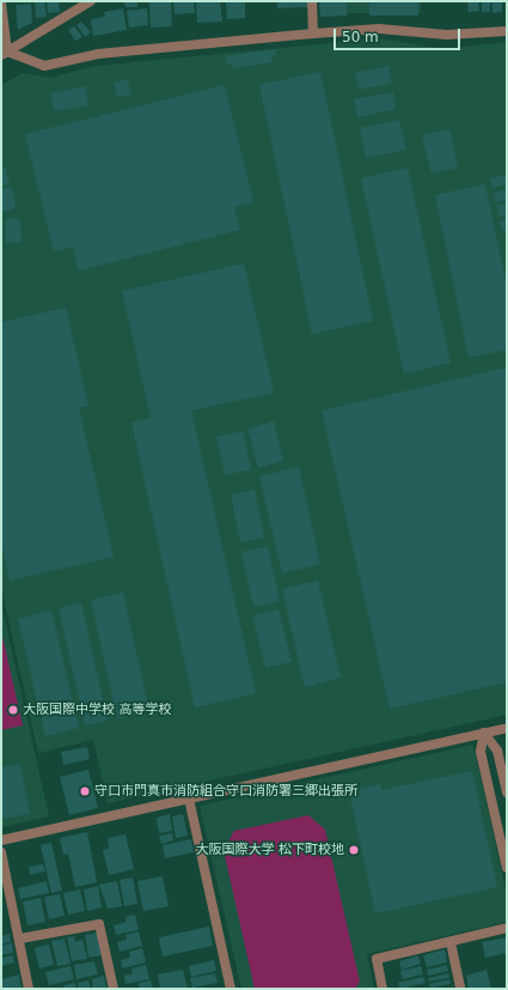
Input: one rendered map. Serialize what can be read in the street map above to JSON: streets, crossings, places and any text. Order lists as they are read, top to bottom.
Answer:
{
  "places": ["大阪国際中学校 高等学校", "守口市門真市消防組合守口消防署三郷出張所", "大阪国際大学 松下町校地"],
  "scale_bar": "50 m"
}
